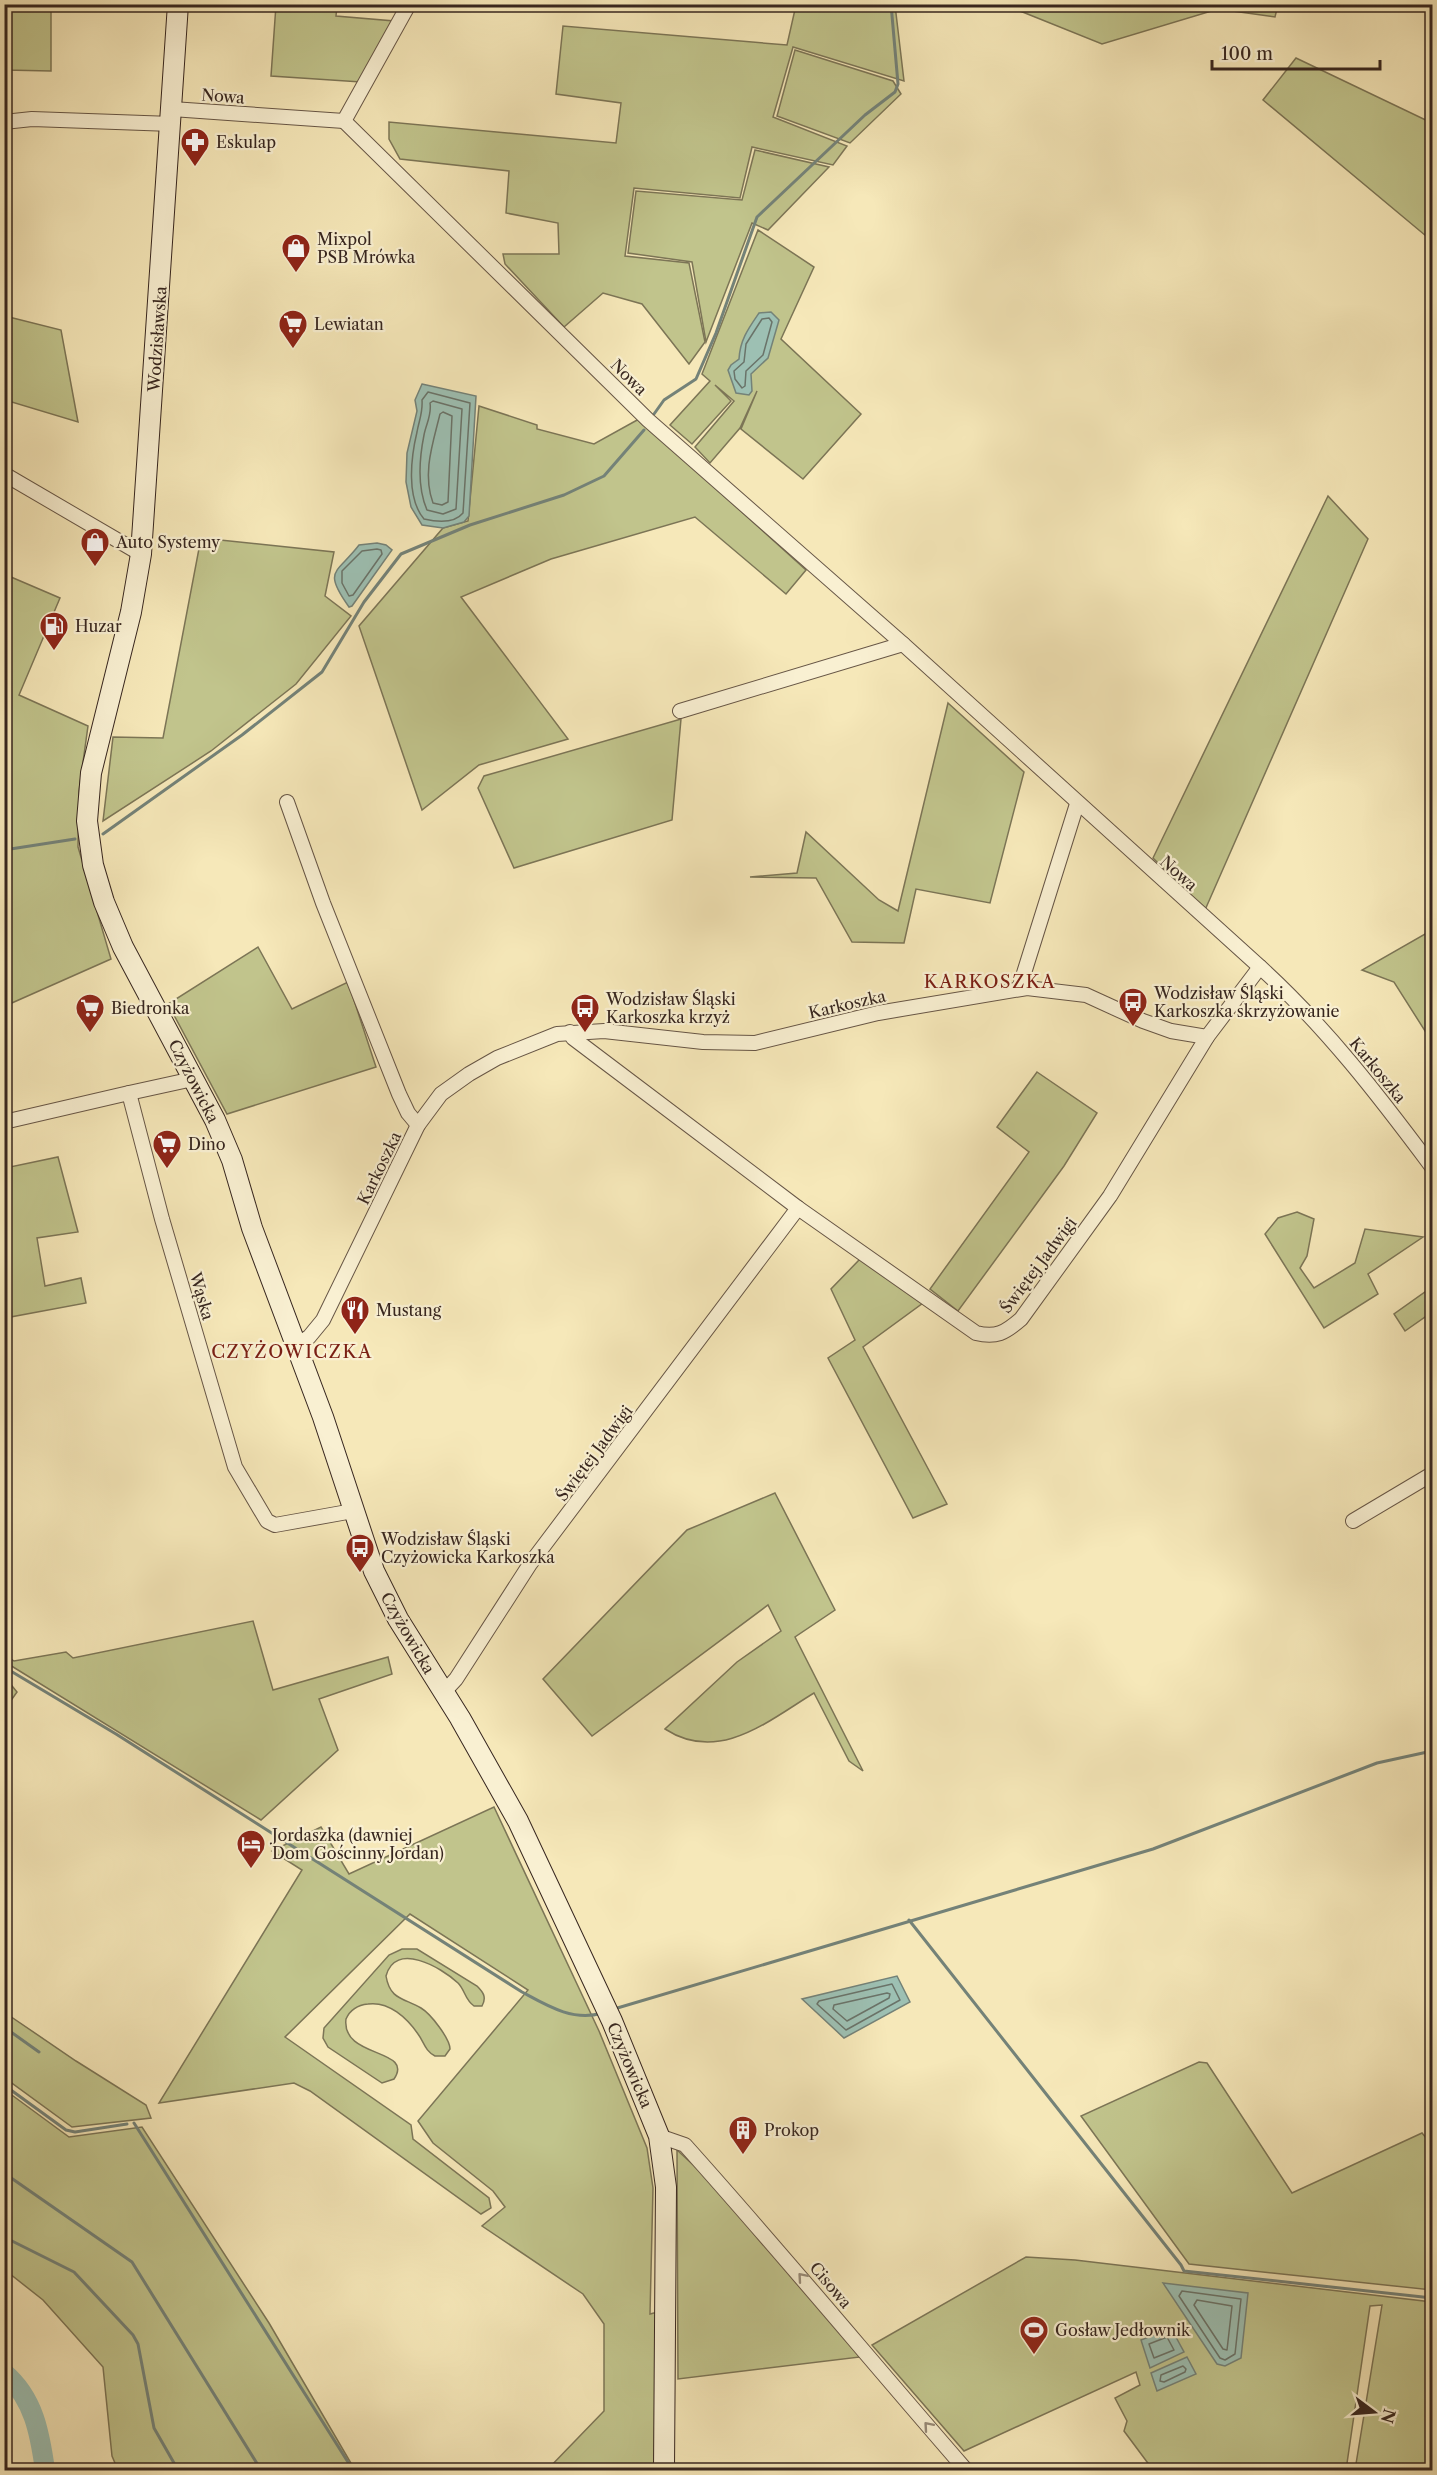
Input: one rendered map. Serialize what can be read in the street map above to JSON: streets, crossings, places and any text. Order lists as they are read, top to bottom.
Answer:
{
  "streets": {
    "street": [
      "Nowa",
      "Wodzisławska",
      "Karkoszka",
      "Czyżowicka",
      "Świętej Jadwigi",
      "Wąska",
      "Cisowa"
    ]
  },
  "crossings": [
    ["Nowa", "Wodzisławska"],
    ["Nowa", "Karkoszka"],
    ["Wodzisławska", "Czyżowicka"],
    ["Karkoszka", "Czyżowicka"],
    ["Karkoszka", "Świętej Jadwigi"],
    ["Czyżowicka", "Świętej Jadwigi"],
    ["Czyżowicka", "Wąska"],
    ["Czyżowicka", "Cisowa"]
  ],
  "one_way": ["Cisowa"],
  "districts": ["KARKOSZKA", "CZYŻOWICZKA"],
  "places": {
    "pharmacy": ["Eskulap"],
    "shop": ["Mixpol PSB Mrówka", "Auto Systemy"],
    "supermarket": ["Lewiatan", "Biedronka", "Dino"],
    "fuel station": ["Huzar"],
    "bus stop": ["Wodzisław Śląski Karkoszka skrzyżowanie", "Wodzisław Śląski Karkoszka krzyż", "Wodzisław Śląski Czyżowicka Karkoszka"],
    "restaurant": ["Mustang"],
    "hotel": ["Jordaszka (dawniej Dom Gościnny Jordan)"],
    "building": ["Prokop"],
    "sports": ["Gosław Jedłownik"]
  },
  "scale_bar": "100 m",
  "north": "right"
}
